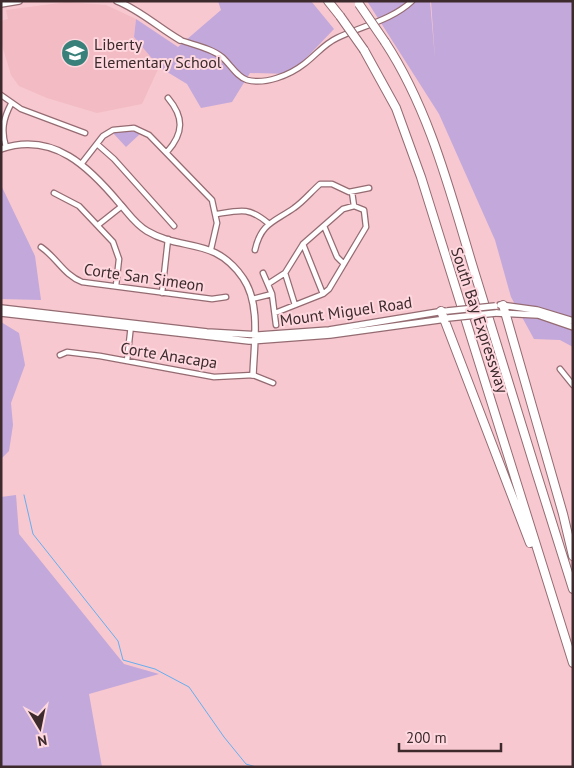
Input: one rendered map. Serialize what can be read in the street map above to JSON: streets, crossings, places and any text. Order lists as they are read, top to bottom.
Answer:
{
  "streets": {
    "highway": ["South Bay Expressway"],
    "street": ["Corte San Simeon", "Mount Miguel Road", "Corte Anacapa"]
  },
  "places": {
    "school or university": ["Liberty Elementary School"]
  },
  "scale_bar": "200 m",
  "north": "bottom"
}
